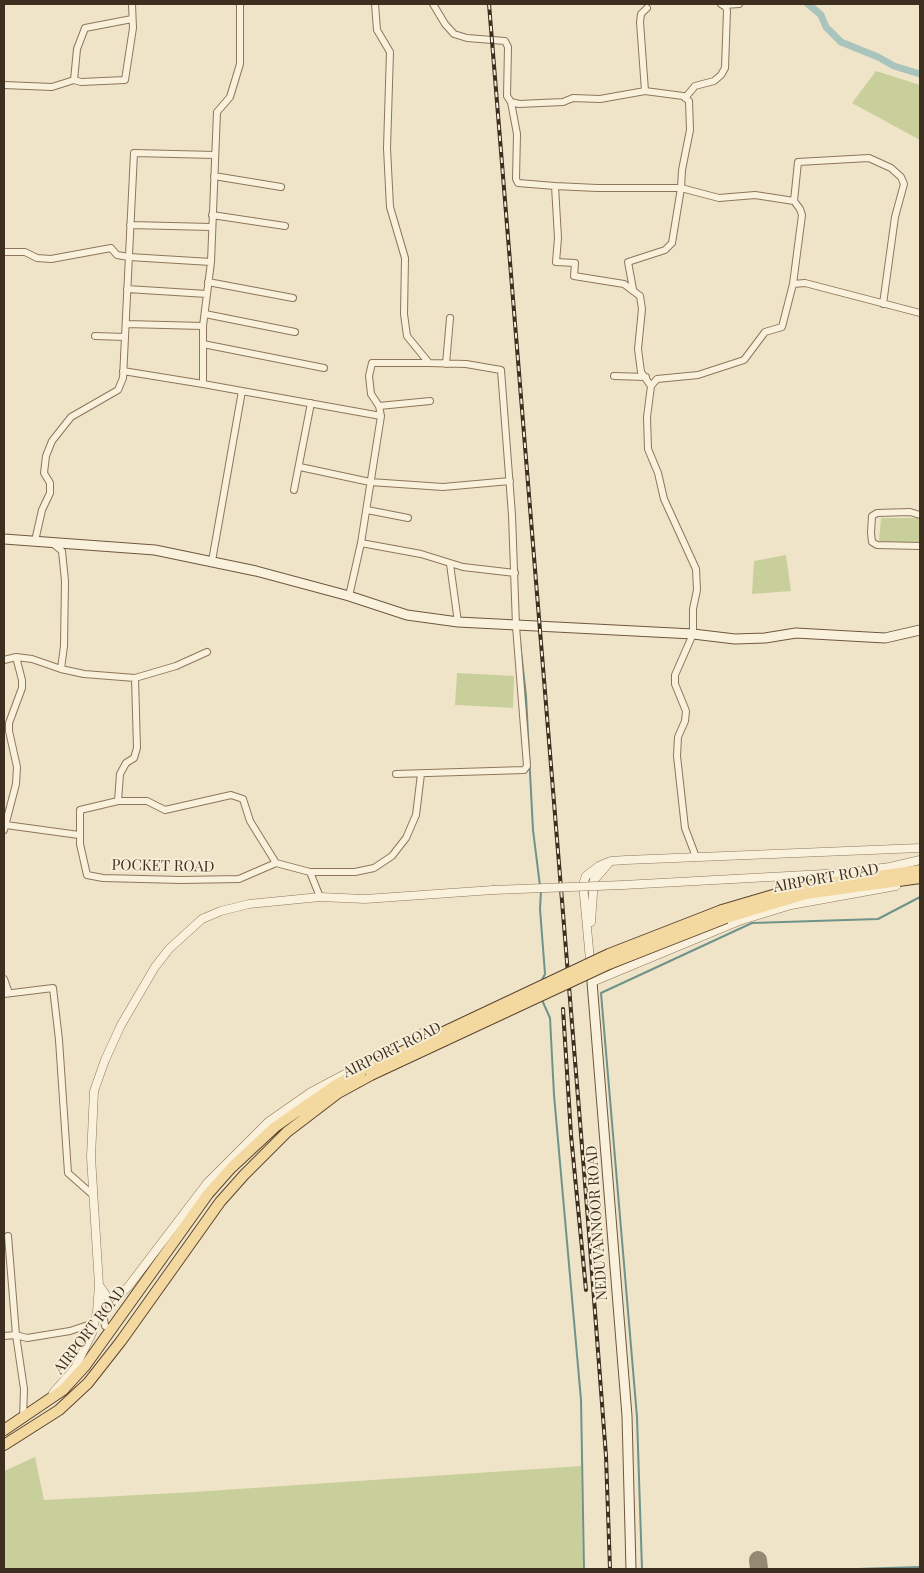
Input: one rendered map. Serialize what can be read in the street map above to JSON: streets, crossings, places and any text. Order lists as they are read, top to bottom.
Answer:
{
  "streets": {
    "main road": ["AIRPORT ROAD", "NEDUVANNOOR ROAD"],
    "street": ["POCKET ROAD"]
  }
}
